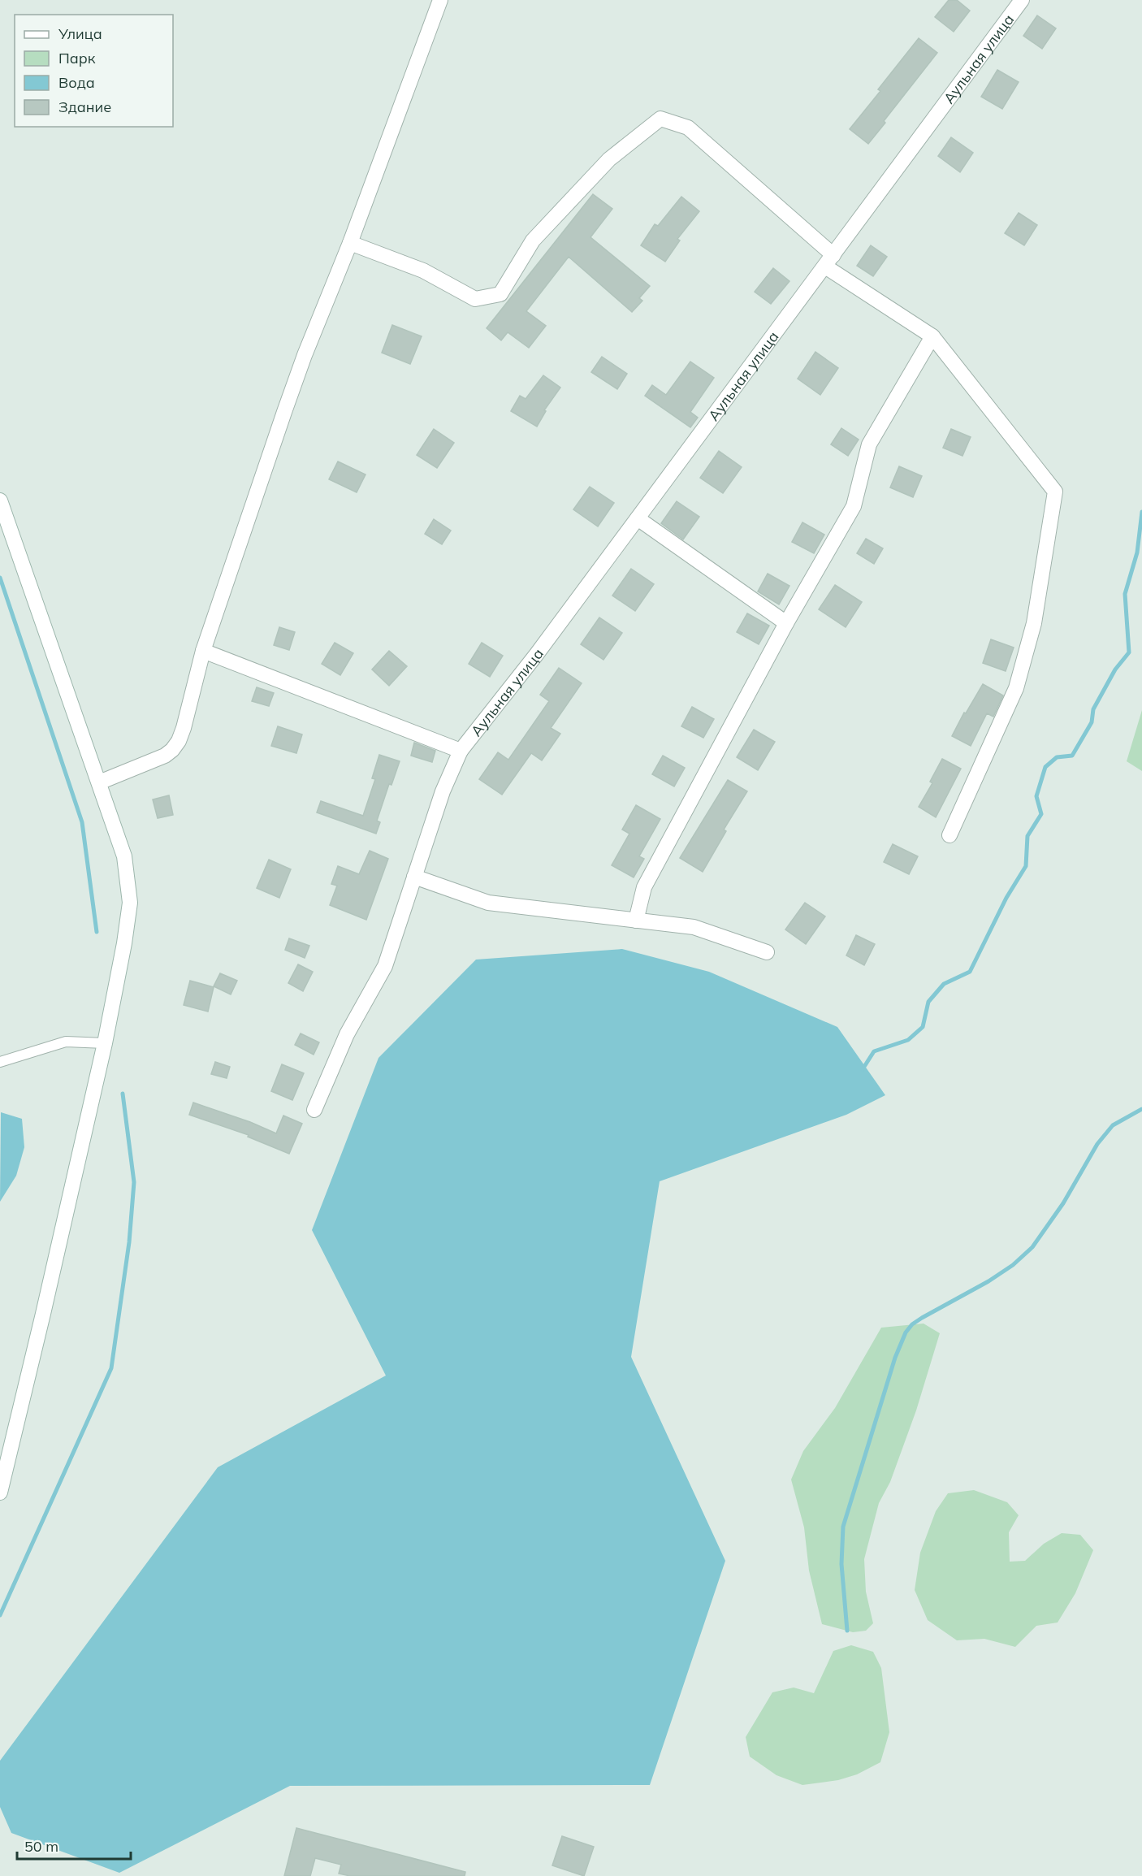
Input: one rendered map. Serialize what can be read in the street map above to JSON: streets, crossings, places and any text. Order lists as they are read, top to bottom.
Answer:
{
  "streets": {
    "street": ["Аульная улица"]
  },
  "legend": [
    "Улица",
    "Парк",
    "Вода",
    "Здание"
  ],
  "scale_bar": "50 m"
}
